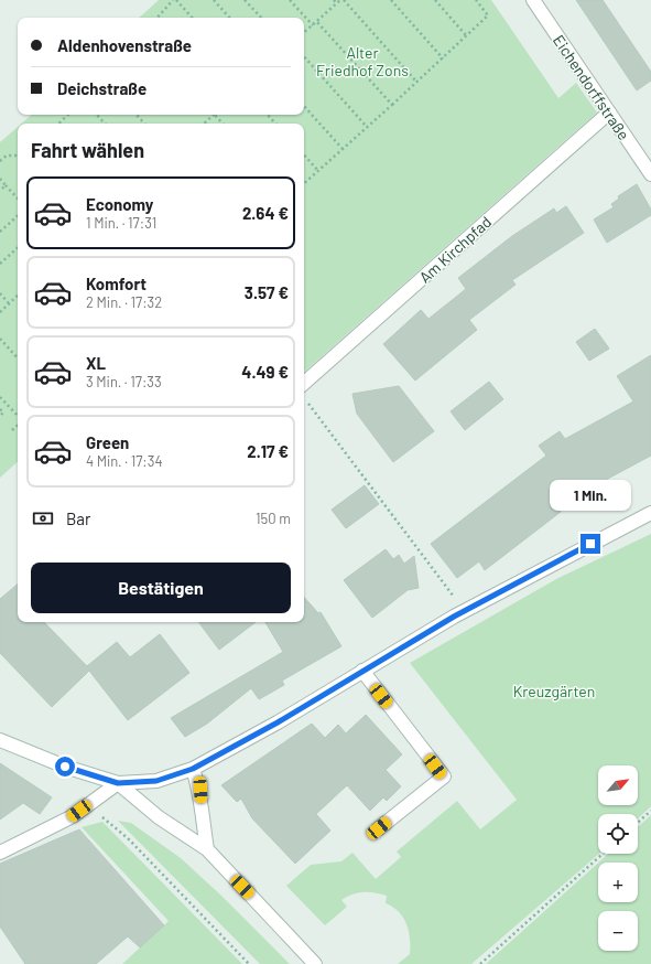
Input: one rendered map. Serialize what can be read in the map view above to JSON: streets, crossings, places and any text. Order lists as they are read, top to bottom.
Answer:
{
  "streets": {
    "street": ["Eichendorffstraße", "Am Kirchpfad"]
  },
  "crossings": [
    ["Eichendorffstraße", "Am Kirchpfad"]
  ],
  "parks": ["Alter Friedhof Zons", "Kreuzgärten"],
  "north": "top right",
  "page": {
    "banner": ["Aldenhovenstraße", "Deichstraße"],
    "heading": "Fahrt wählen",
    "list": [
      {
        "name": "Economy",
        "note": "1 Min. · 17:31",
        "value": "2.64 €"
      },
      {
        "name": "Komfort",
        "note": "2 Min. · 17:32",
        "value": "3.57 €"
      },
      {
        "name": "XL",
        "note": "3 Min. · 17:33",
        "value": "4.49 €"
      },
      {
        "name": "Green",
        "note": "4 Min. · 17:34",
        "value": "2.17 €"
      }
    ],
    "bubble": "1 Min.",
    "pay": ["Bar", "150 m"],
    "buttons": "Bestätigen",
    "map_buttons": ["+", "−"]
  }
}
